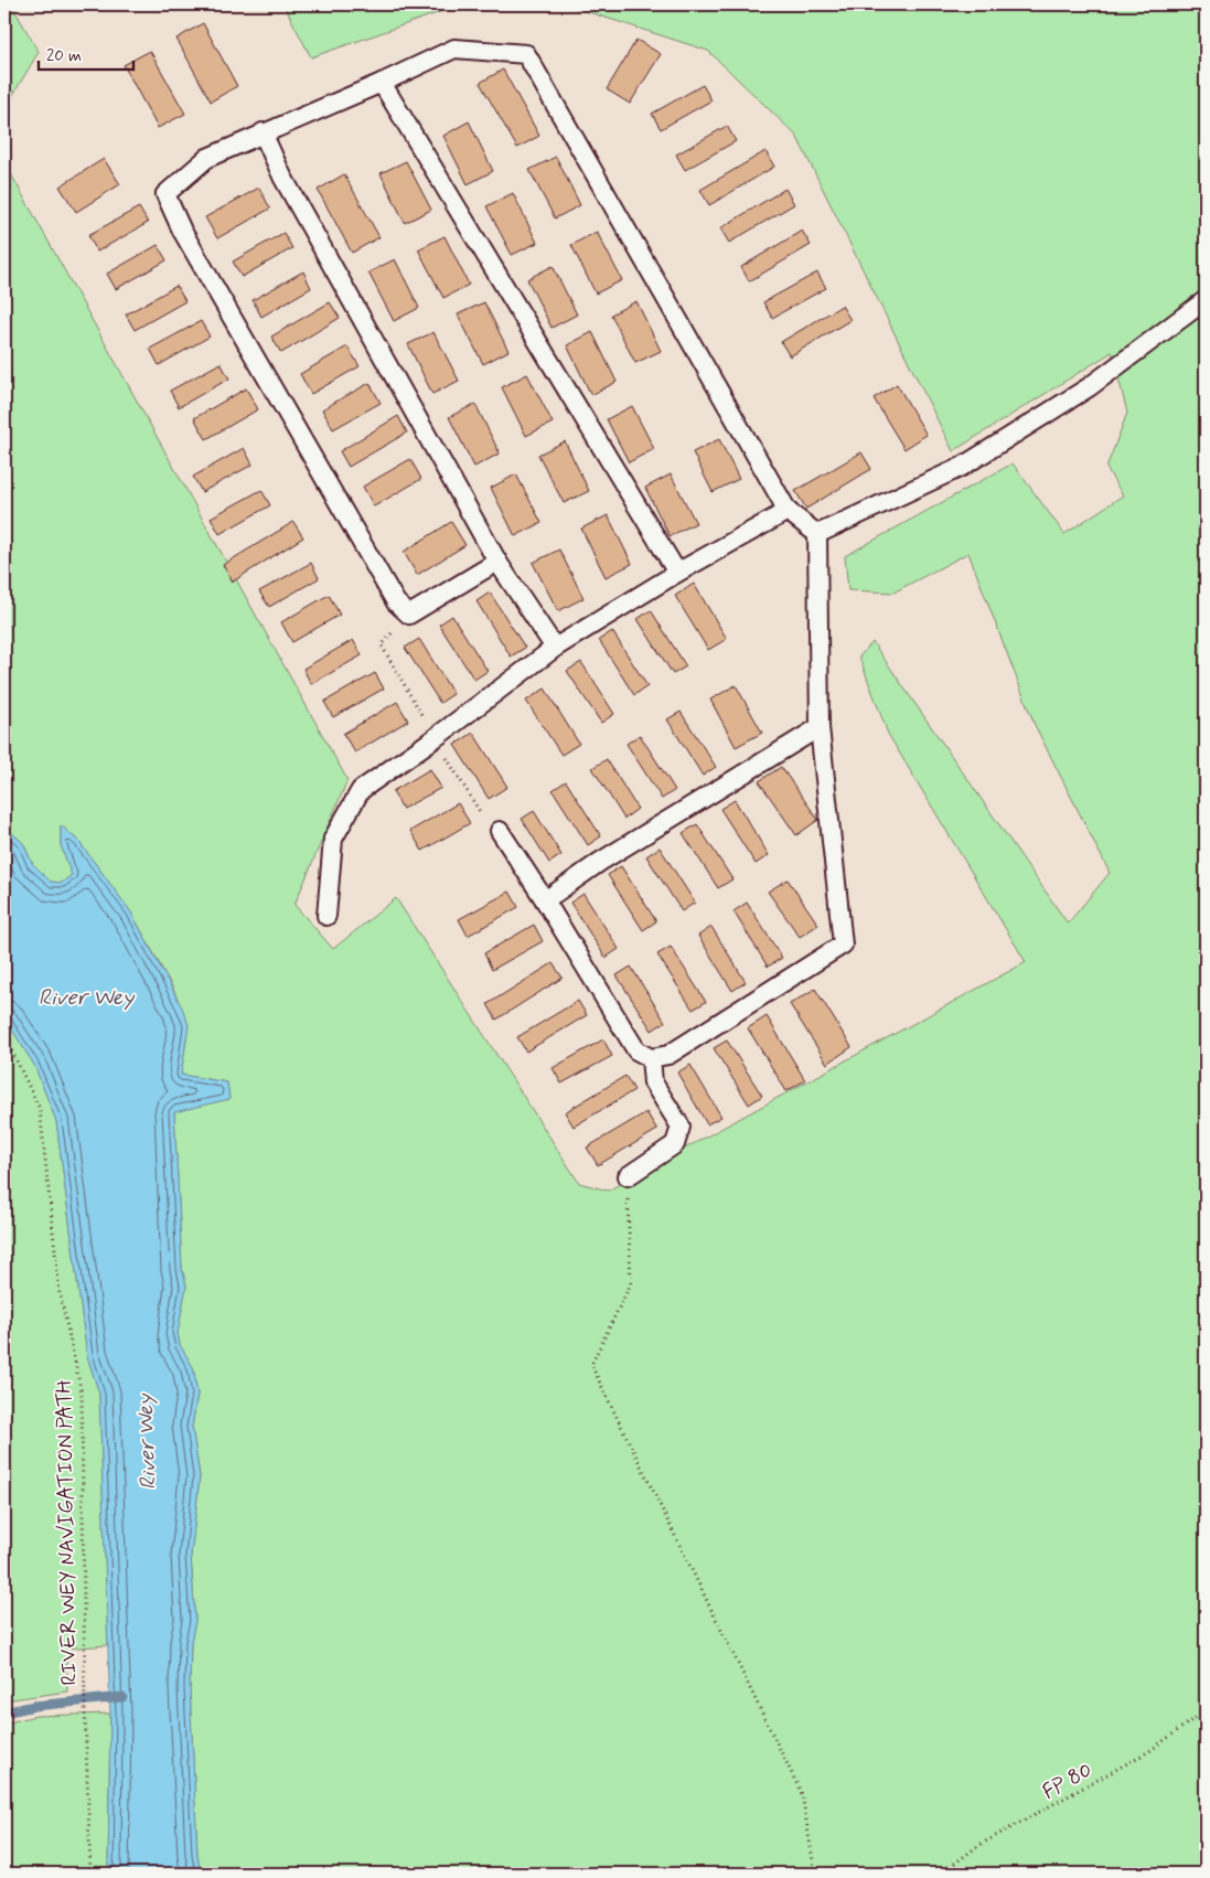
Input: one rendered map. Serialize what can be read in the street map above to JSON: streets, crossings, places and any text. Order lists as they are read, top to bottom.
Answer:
{
  "streets": {
    "path": ["RIVER WEY NAVIGATION PATH", "FP 80"]
  },
  "water": ["River Wey"],
  "scale_bar": "20 m"
}
